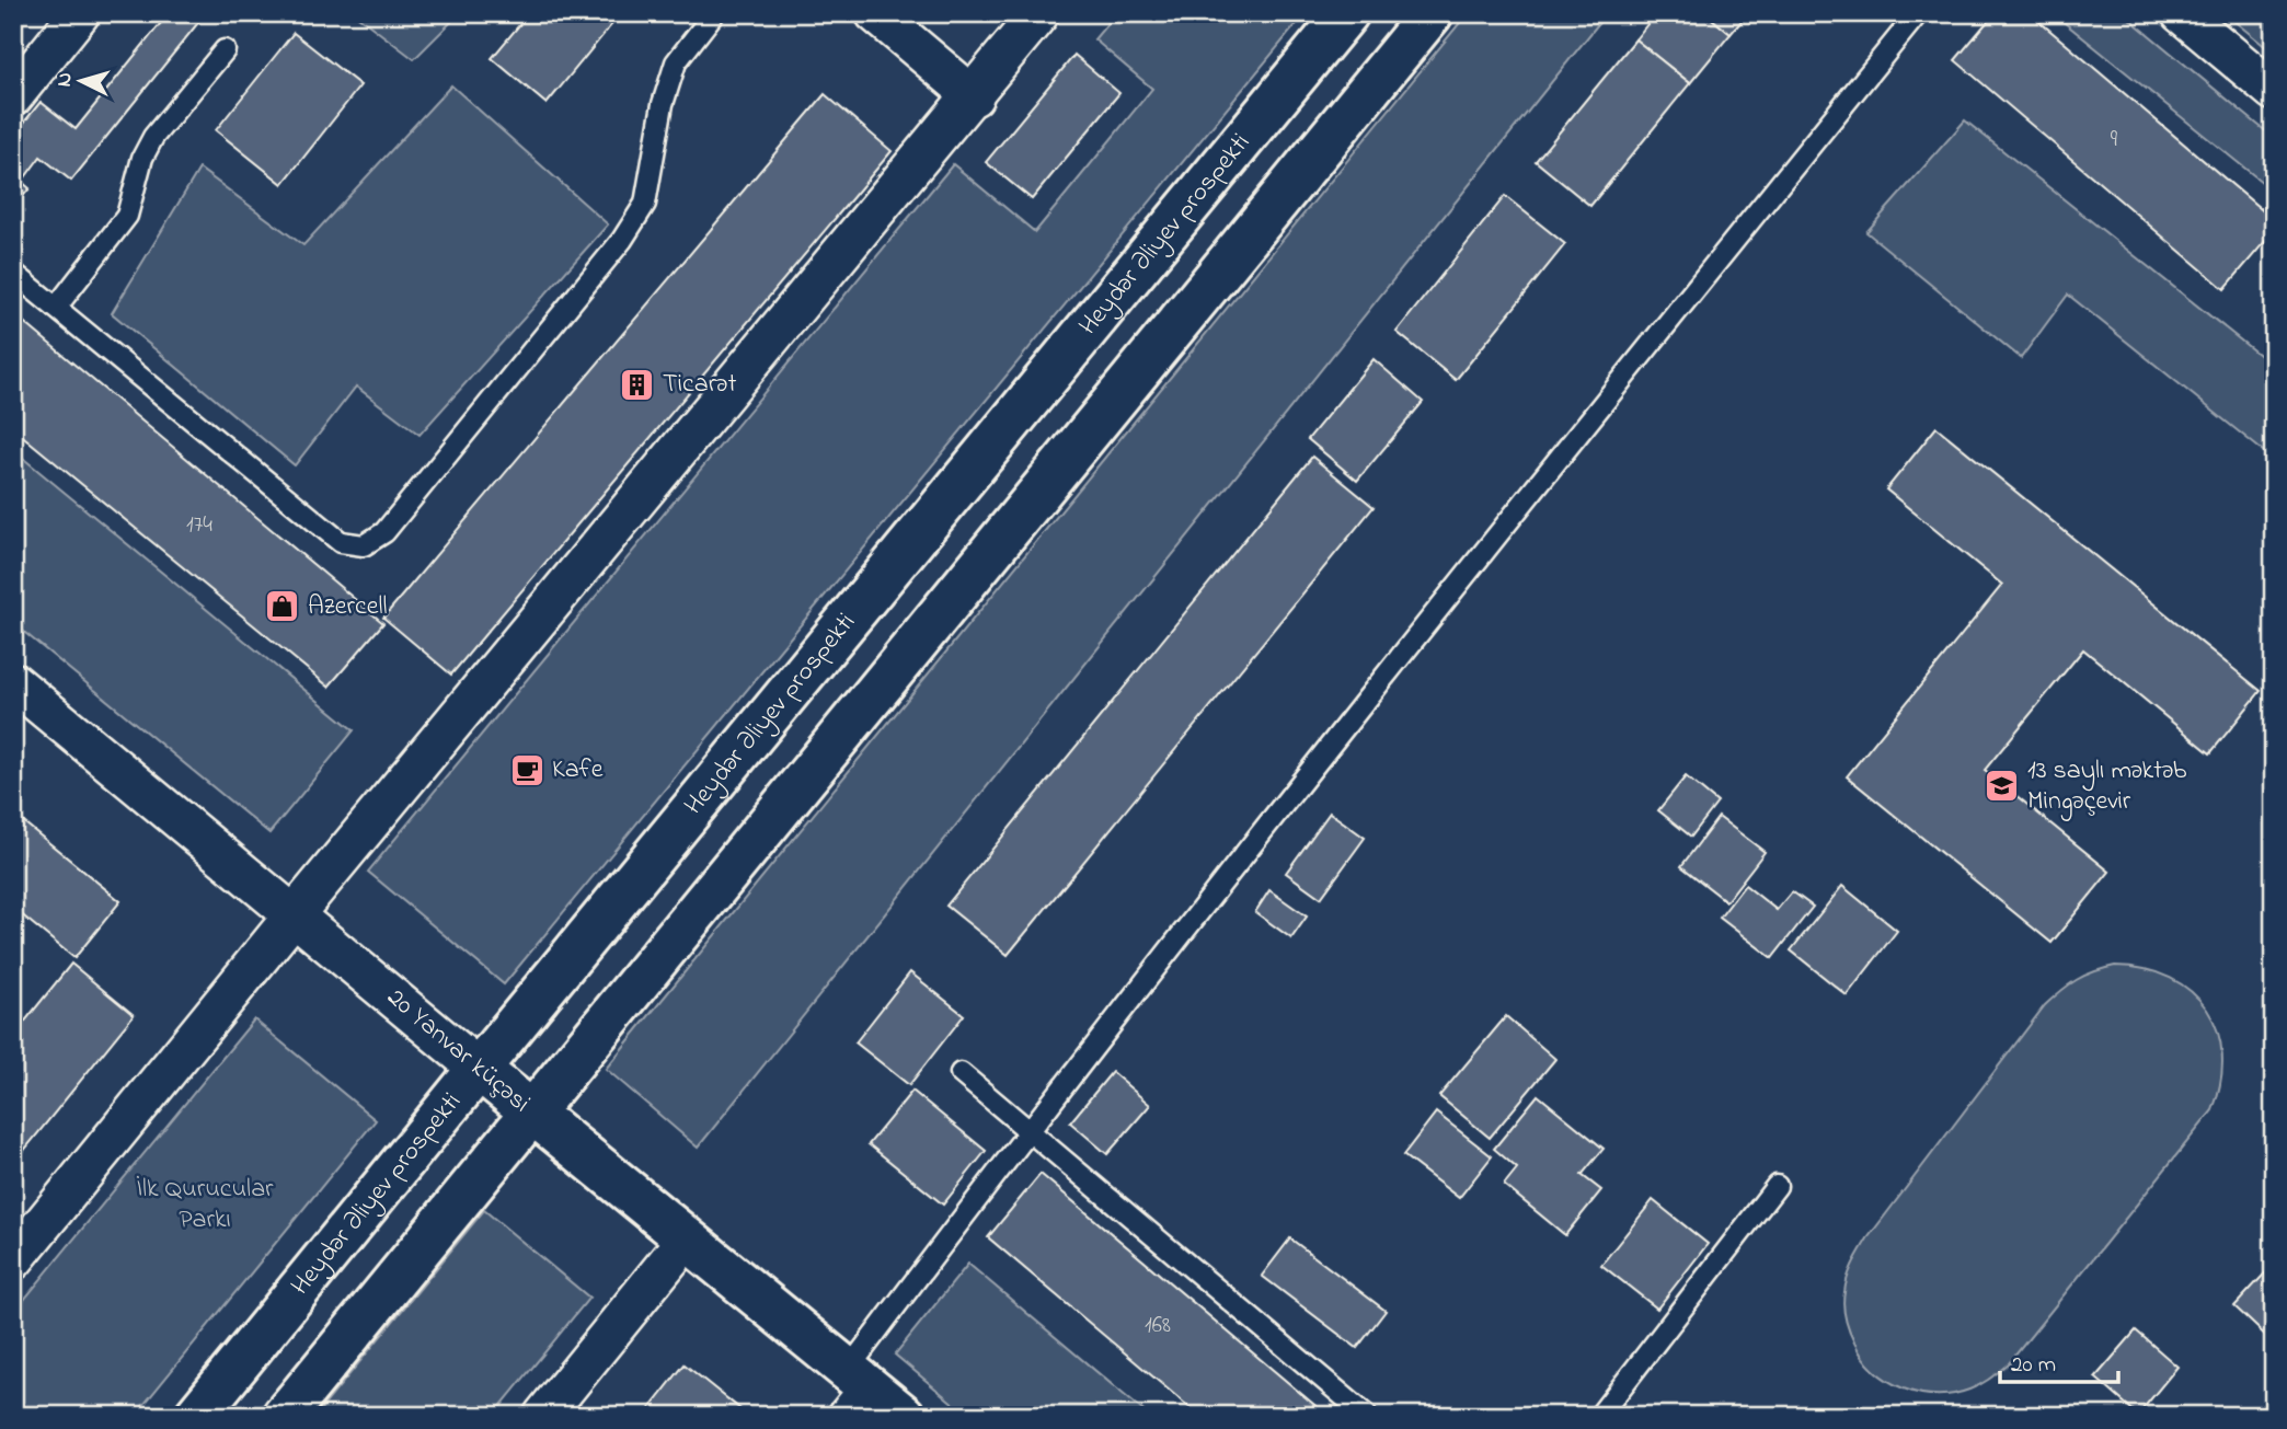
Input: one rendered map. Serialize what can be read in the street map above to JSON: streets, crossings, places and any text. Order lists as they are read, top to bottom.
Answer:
{
  "streets": {
    "main road": ["Heydər Əliyev prospekti", "20 Yanvar küçəsi"]
  },
  "crossings": [
    ["Heydər Əliyev prospekti", "20 Yanvar küçəsi"]
  ],
  "parks": ["İlk Qurucular Parkı"],
  "places": {
    "building": ["Ticarət"],
    "shop": ["Azercell"],
    "cafe": ["Kafe"],
    "school or university": ["13 saylı məktəb Mingəçevir"]
  },
  "house_numbers": ["9", "174", "168"],
  "scale_bar": "20 m",
  "north": "left"
}
